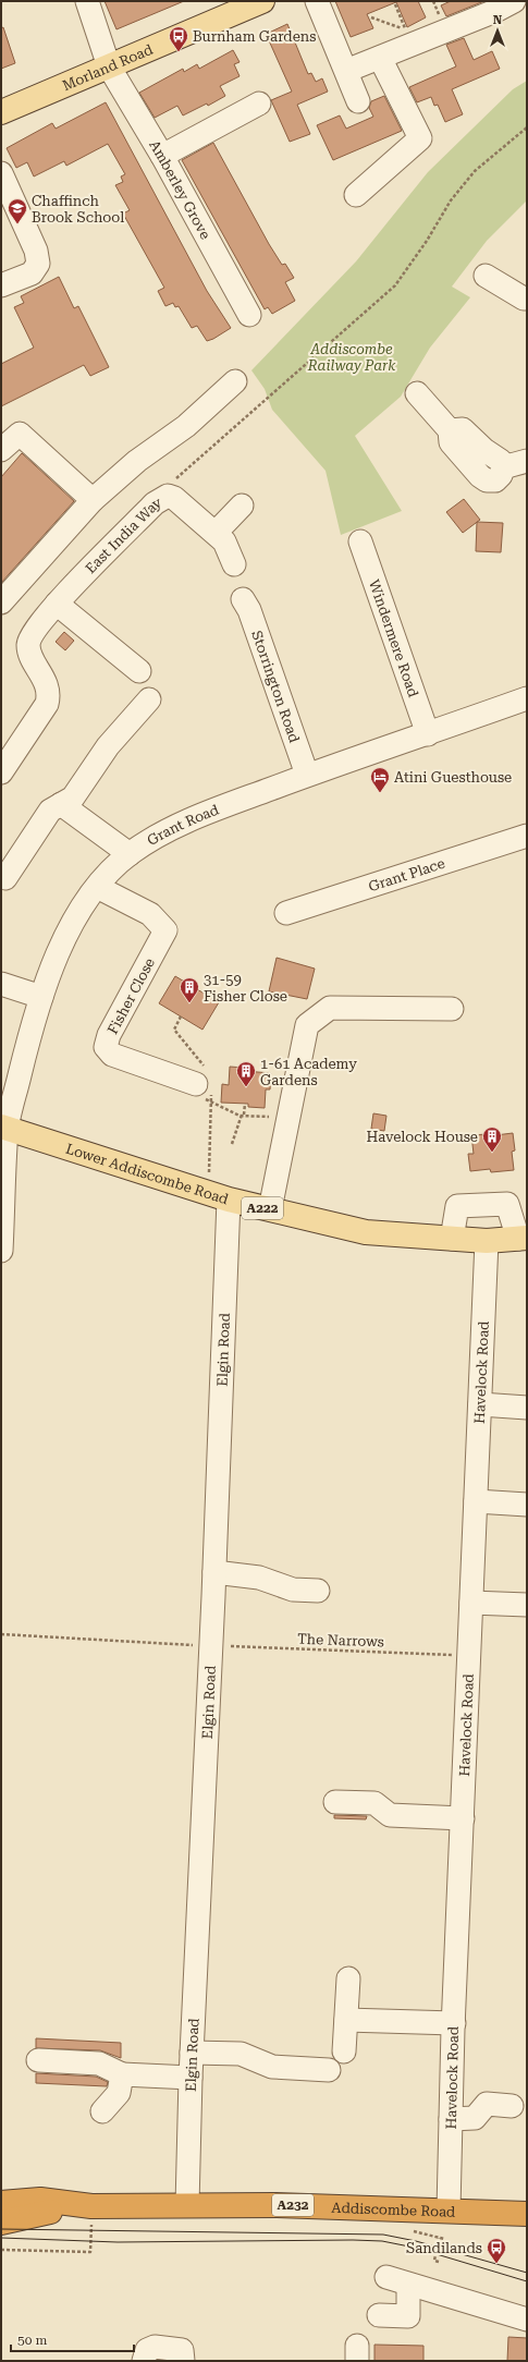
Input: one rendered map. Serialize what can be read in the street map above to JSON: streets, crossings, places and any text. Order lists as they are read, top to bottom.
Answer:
{
  "streets": {
    "highway": ["A232", "Addiscombe Road"],
    "main road": ["Morland Road", "Lower Addiscombe Road", "A222"],
    "street": [
      "Amberley Grove",
      "East India Way",
      "Windermere Road",
      "Storrington Road",
      "Grant Road",
      "Grant Place",
      "Fisher Close",
      "Elgin Road",
      "Havelock Road"
    ],
    "path": ["The Narrows"]
  },
  "crossings": [
    ["Morland Road", "Amberley Grove"],
    ["Windermere Road", "Grant Road"],
    ["Storrington Road", "Grant Road"],
    ["Grant Road", "Fisher Close"],
    ["Grant Road", "Lower Addiscombe Road"],
    ["Lower Addiscombe Road", "Elgin Road"],
    ["Lower Addiscombe Road", "Havelock Road"],
    ["Elgin Road", "The Narrows"],
    ["Elgin Road", "Addiscombe Road"],
    ["Havelock Road", "The Narrows"],
    ["Havelock Road", "Addiscombe Road"]
  ],
  "parks": ["Addiscombe Railway Park"],
  "places": {
    "bus stop": ["Burnham Gardens", "Sandilands"],
    "school or university": ["Chaffinch Brook School"],
    "hotel": ["Atini Guesthouse"],
    "building": ["31-59 Fisher Close", "1-61 Academy Gardens", "Havelock House"]
  },
  "scale_bar": "50 m",
  "north": "top"
}
